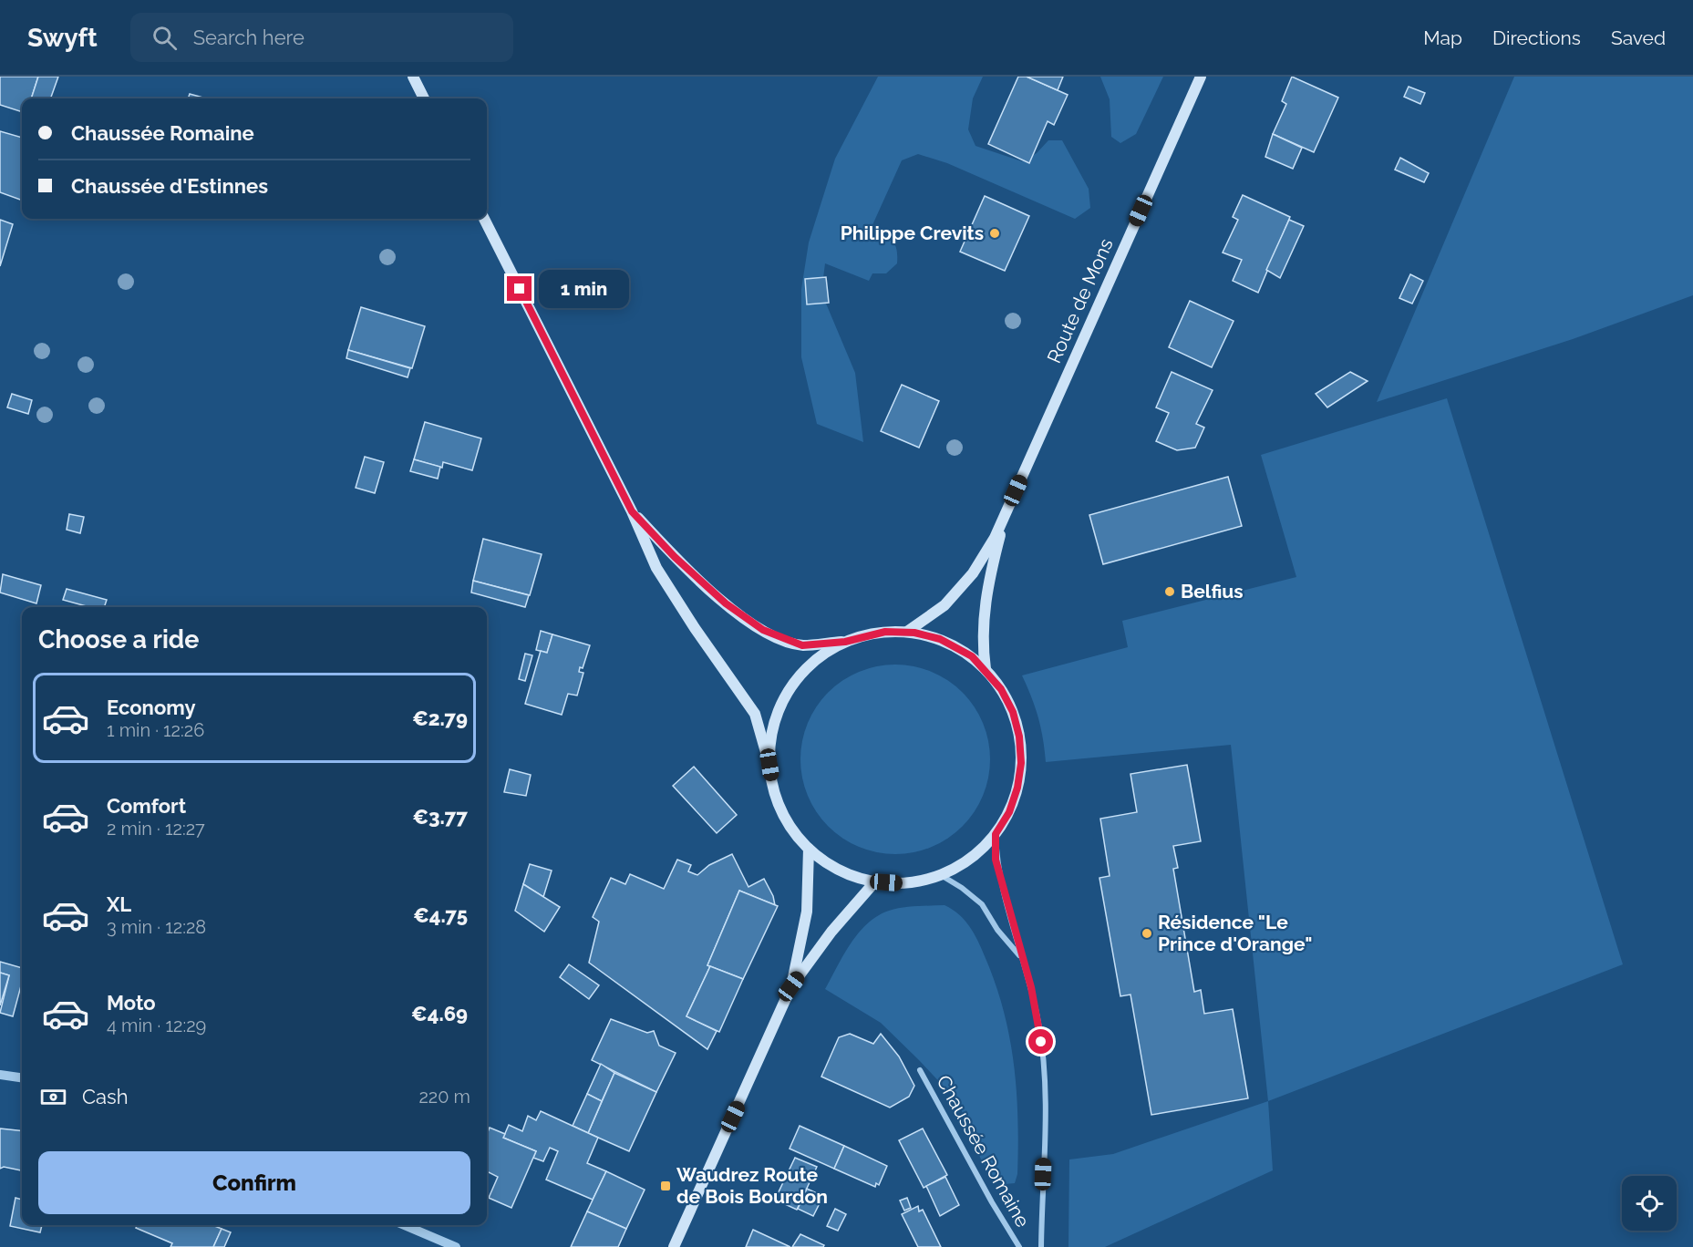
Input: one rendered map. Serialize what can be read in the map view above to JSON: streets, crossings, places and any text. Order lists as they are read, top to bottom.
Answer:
{
  "streets": {
    "main road": ["Route de Mons"],
    "street": ["Chaussée Romaine"]
  },
  "places": {
    "other": ["Philippe Crevits", "Belfius", "Résidence \"Le Prince d'Orange\""],
    "transit": ["Waudrez Route de Bois Bourdon"]
  },
  "page": {
    "header": "Swyft",
    "search": "Search here",
    "nav": ["Map", "Directions", "Saved"],
    "banner": ["Chaussée Romaine", "Chaussée d'Estinnes"],
    "bubble": "1 min",
    "heading": "Choose a ride",
    "list": [
      {
        "name": "Economy",
        "note": "1 min · 12:26",
        "value": "€2.79"
      },
      {
        "name": "Comfort",
        "note": "2 min · 12:27",
        "value": "€3.77"
      },
      {
        "name": "XL",
        "note": "3 min · 12:28",
        "value": "€4.75"
      },
      {
        "name": "Moto",
        "note": "4 min · 12:29",
        "value": "€4.69"
      }
    ],
    "pay": ["Cash", "220 m"],
    "buttons": "Confirm"
  }
}
